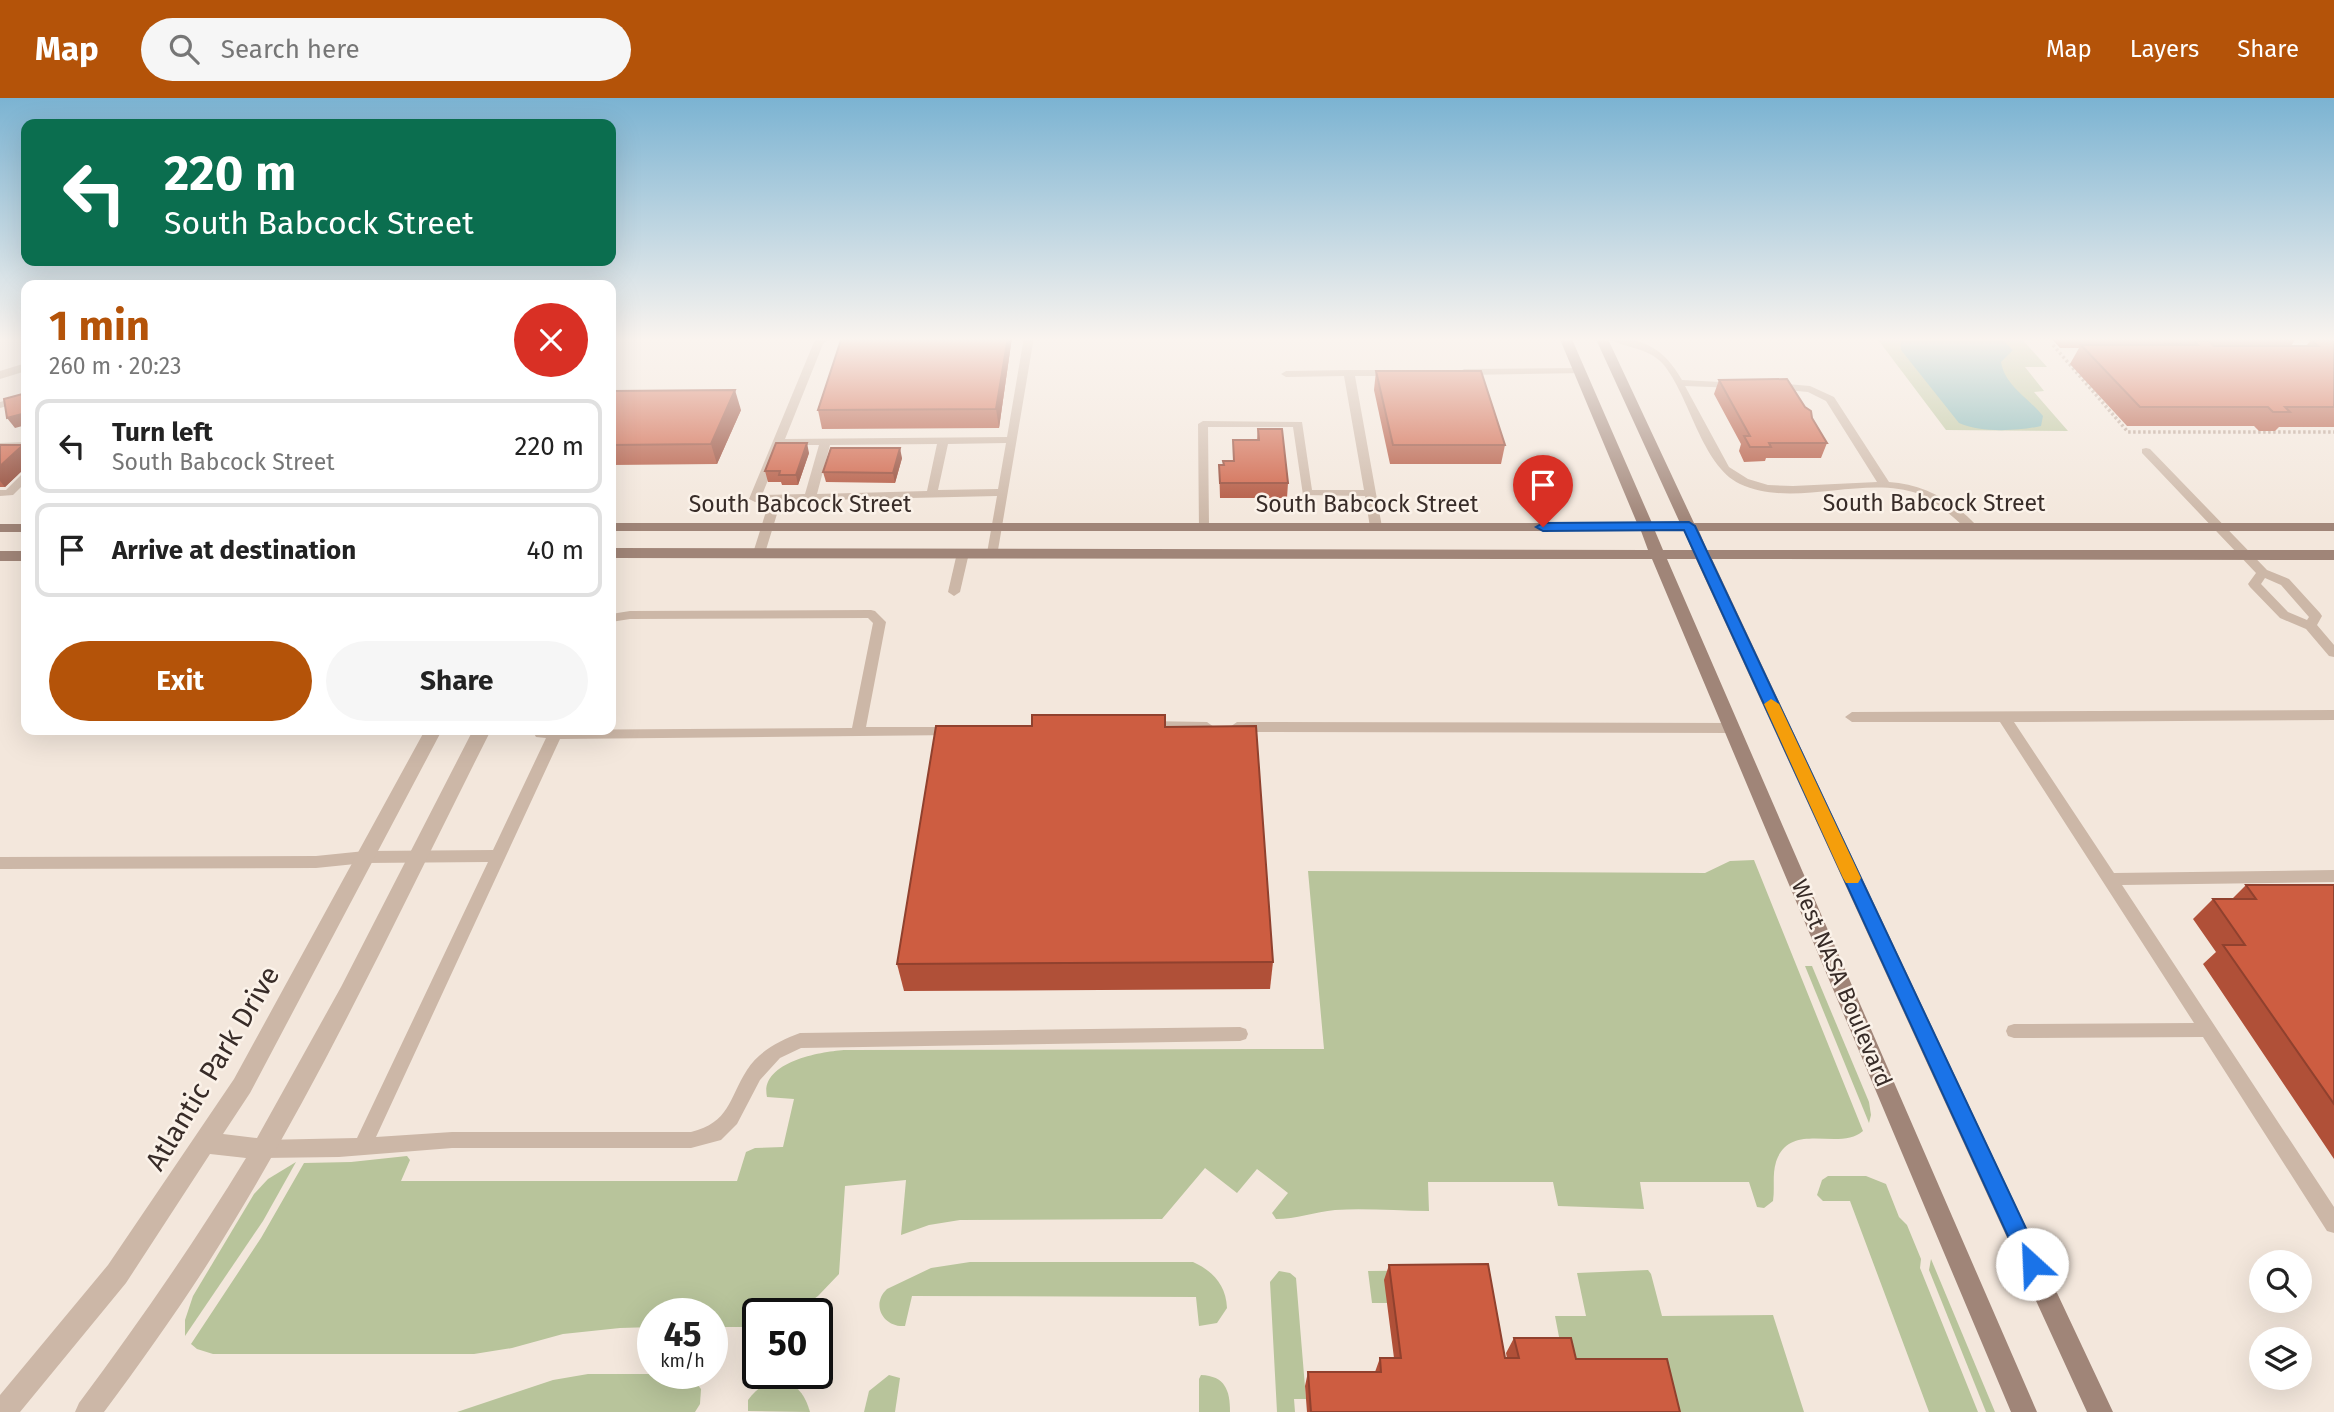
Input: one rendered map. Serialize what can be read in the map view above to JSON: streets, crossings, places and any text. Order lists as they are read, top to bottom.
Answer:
{
  "streets": {
    "main road": ["South Babcock Street", "West NASA Boulevard"],
    "street": ["Atlantic Park Drive"]
  },
  "crossings": [
    ["South Babcock Street", "West NASA Boulevard"]
  ],
  "page": {
    "header": "Map",
    "search": "Search here",
    "nav": ["Map", "Layers", "Share"],
    "turn": ["220 m", "South Babcock Street"],
    "heading": ["1 min", "260 m · 20:23"],
    "list": [
      {
        "name": "Turn left",
        "note": "South Babcock Street",
        "value": "220 m"
      },
      {
        "name": "Arrive at destination",
        "value": "40 m"
      }
    ],
    "buttons": ["Exit", "Share"],
    "speed": "45 km/h",
    "limit": "50"
  }
}
